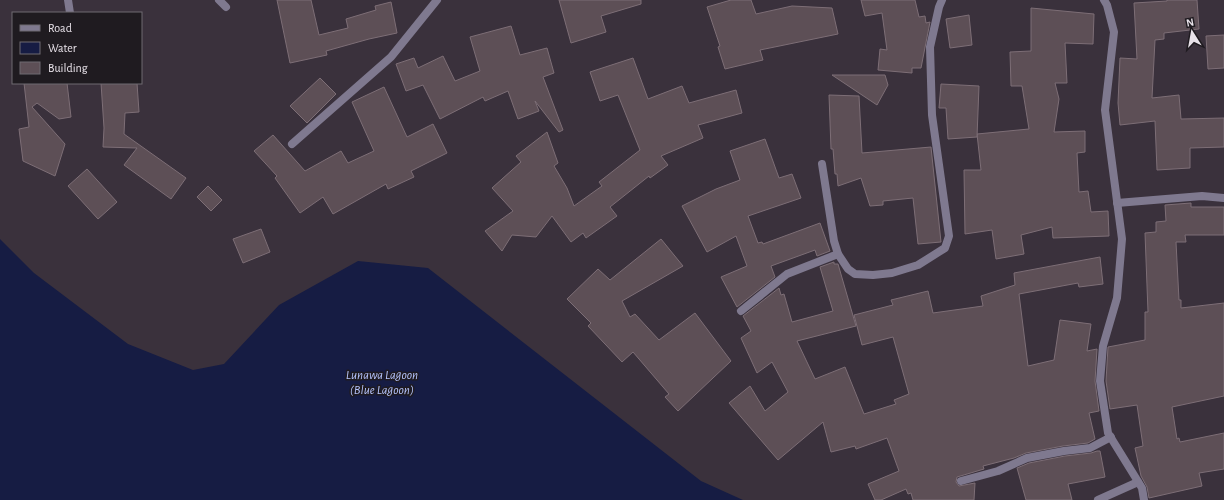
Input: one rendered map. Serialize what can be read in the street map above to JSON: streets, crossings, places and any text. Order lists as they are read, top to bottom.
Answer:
{
  "water": ["Lunawa Lagoon (Blue Lagoon)"],
  "legend": ["Road", "Water", "Building"],
  "north": "top"
}
